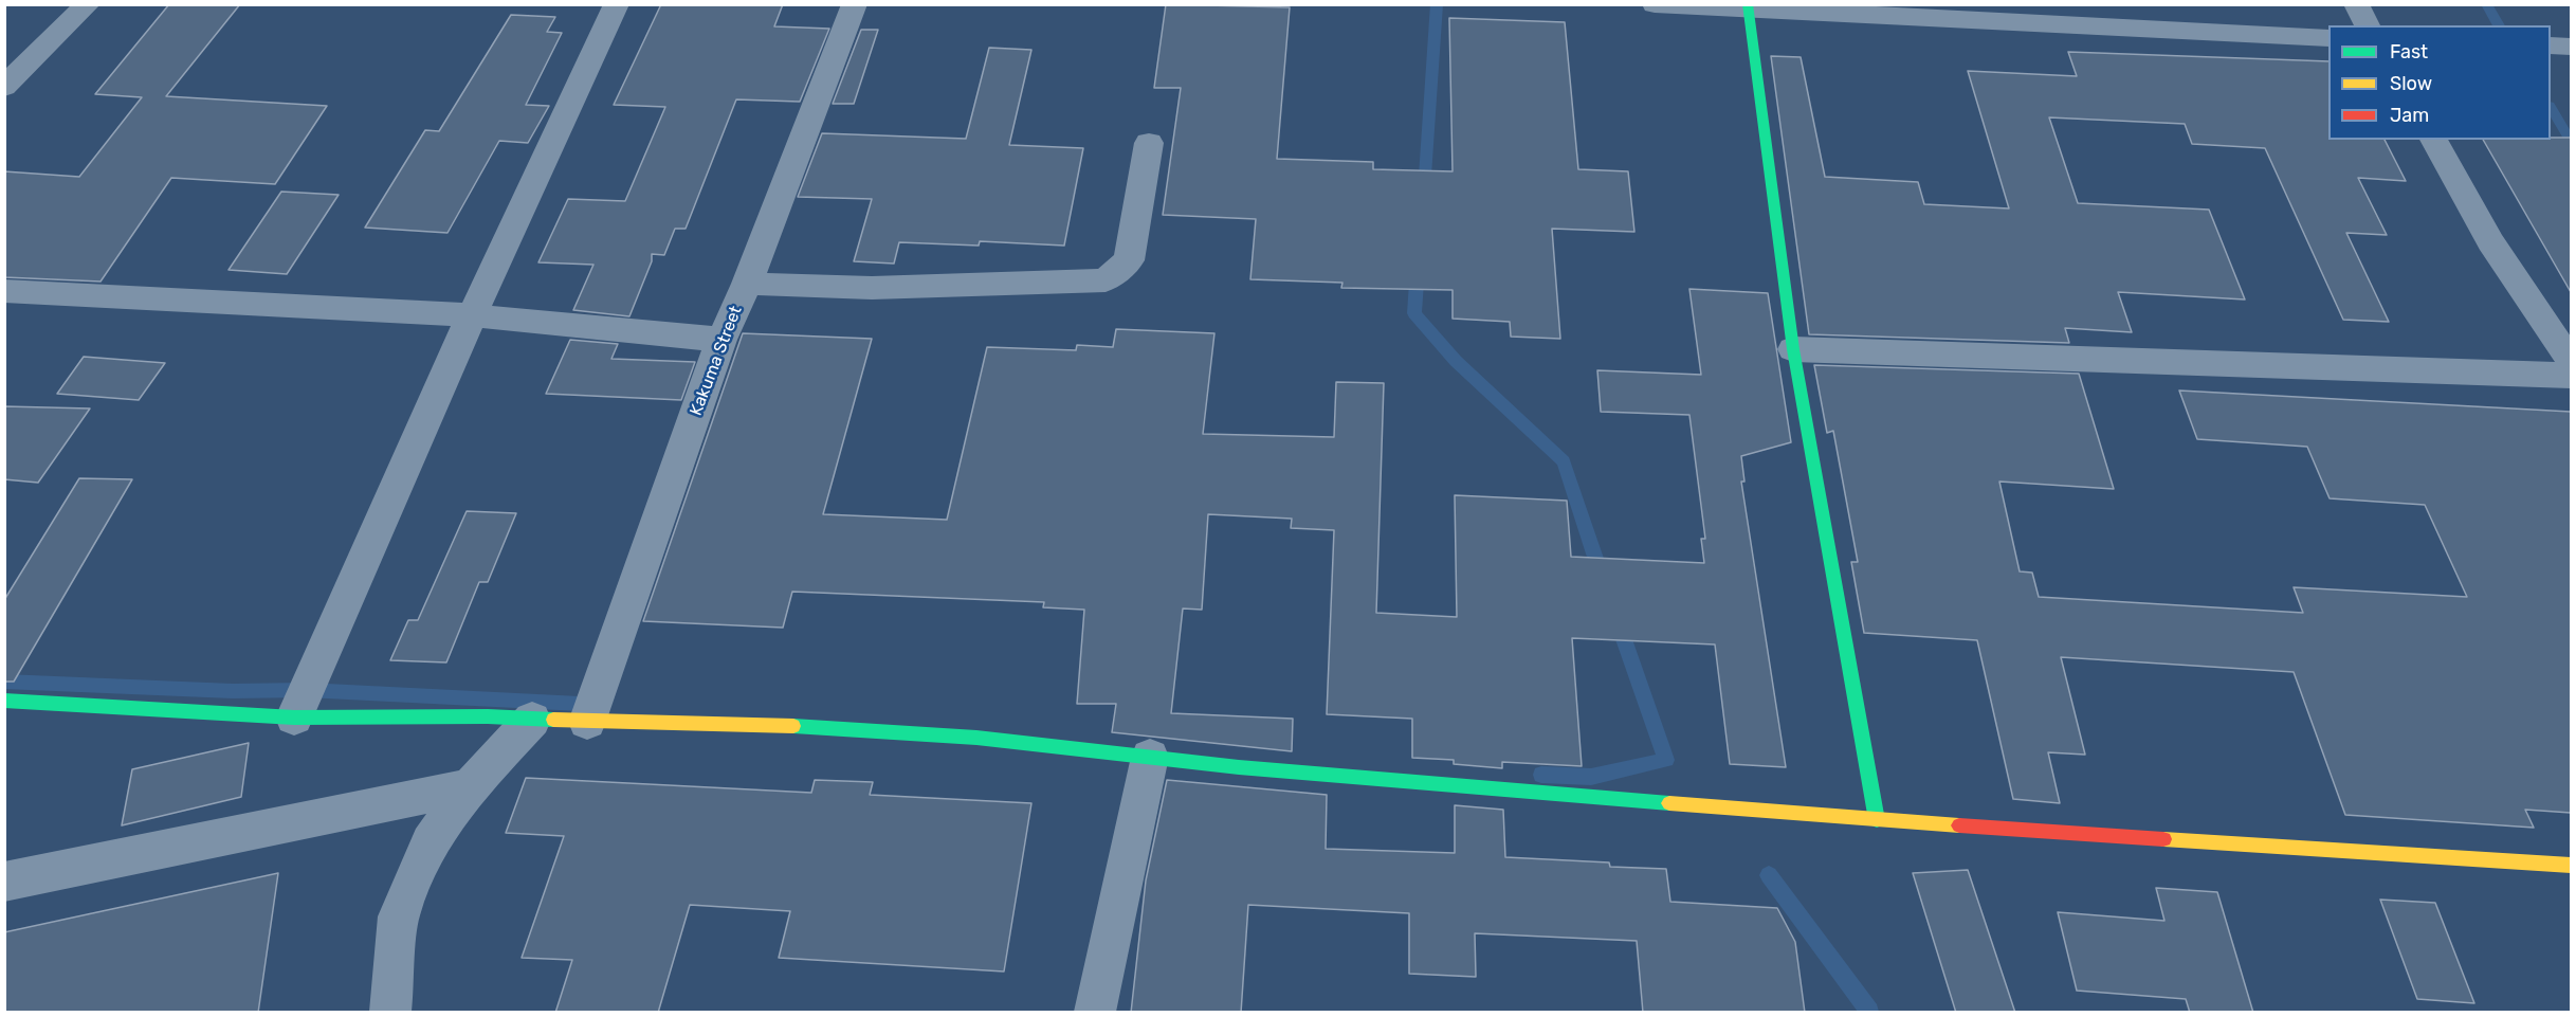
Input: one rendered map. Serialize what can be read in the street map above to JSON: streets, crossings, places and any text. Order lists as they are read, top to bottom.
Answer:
{
  "streets": {
    "street": ["Kakuma Street"]
  },
  "legend": ["Fast", "Slow", "Jam"]
}
